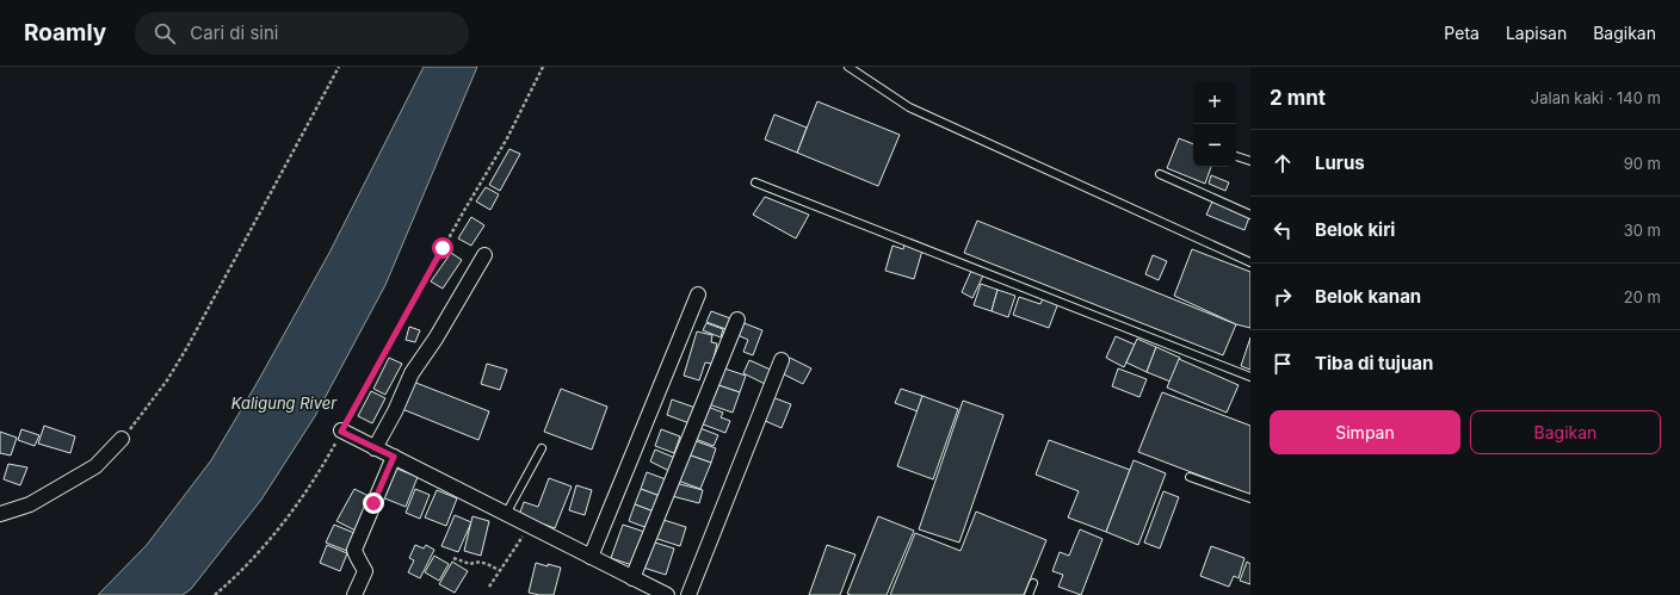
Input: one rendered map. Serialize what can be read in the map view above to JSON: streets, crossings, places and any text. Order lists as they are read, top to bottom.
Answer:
{
  "water": ["Kaligung River"],
  "page": {
    "header": "Roamly",
    "search": "Cari di sini",
    "nav": ["Peta", "Lapisan", "Bagikan"],
    "heading": ["2 mnt", "Jalan kaki · 140 m"],
    "map_buttons": ["+", "−"],
    "list": [
      ["Lurus", "90 m"],
      ["Belok kiri", "30 m"],
      ["Belok kanan", "20 m"],
      "Tiba di tujuan"
    ],
    "buttons": ["Simpan", "Bagikan"]
  }
}
